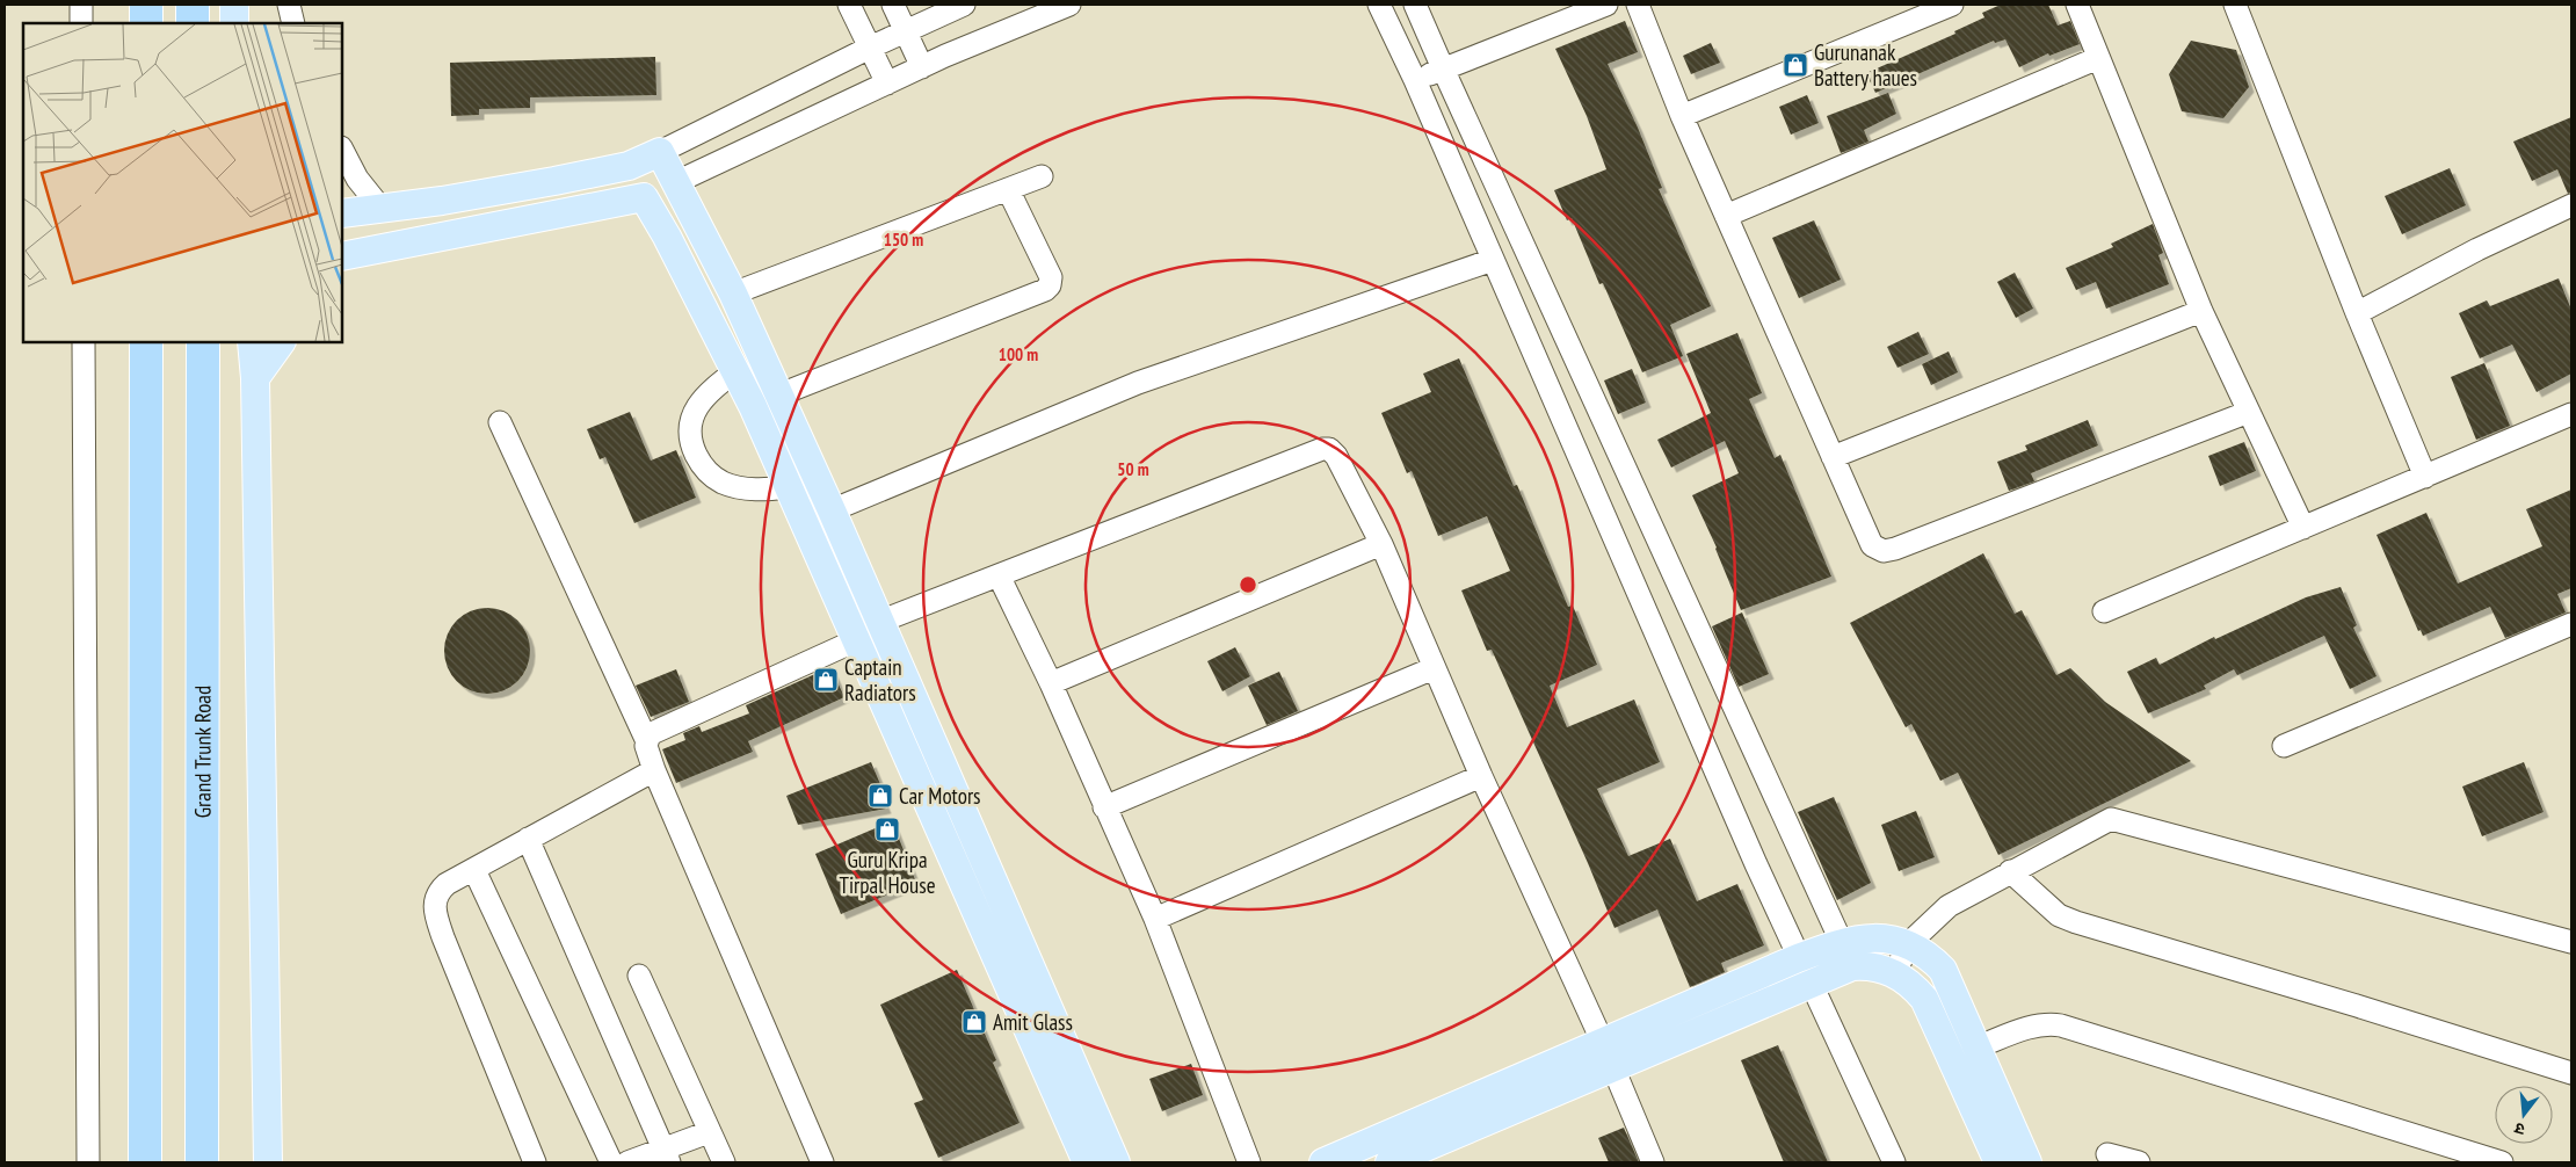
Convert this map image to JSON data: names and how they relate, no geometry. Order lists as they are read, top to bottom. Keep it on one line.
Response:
{"streets":{"highway":["Grand Trunk Road"]},"places":{"shop":["Gurunanak Battery haues","Captain Radiators","Car Motors","Guru Kripa Tirpal House","Amit Glass"]},"north":"bottom","rings":["150 m","100 m","50 m"]}
